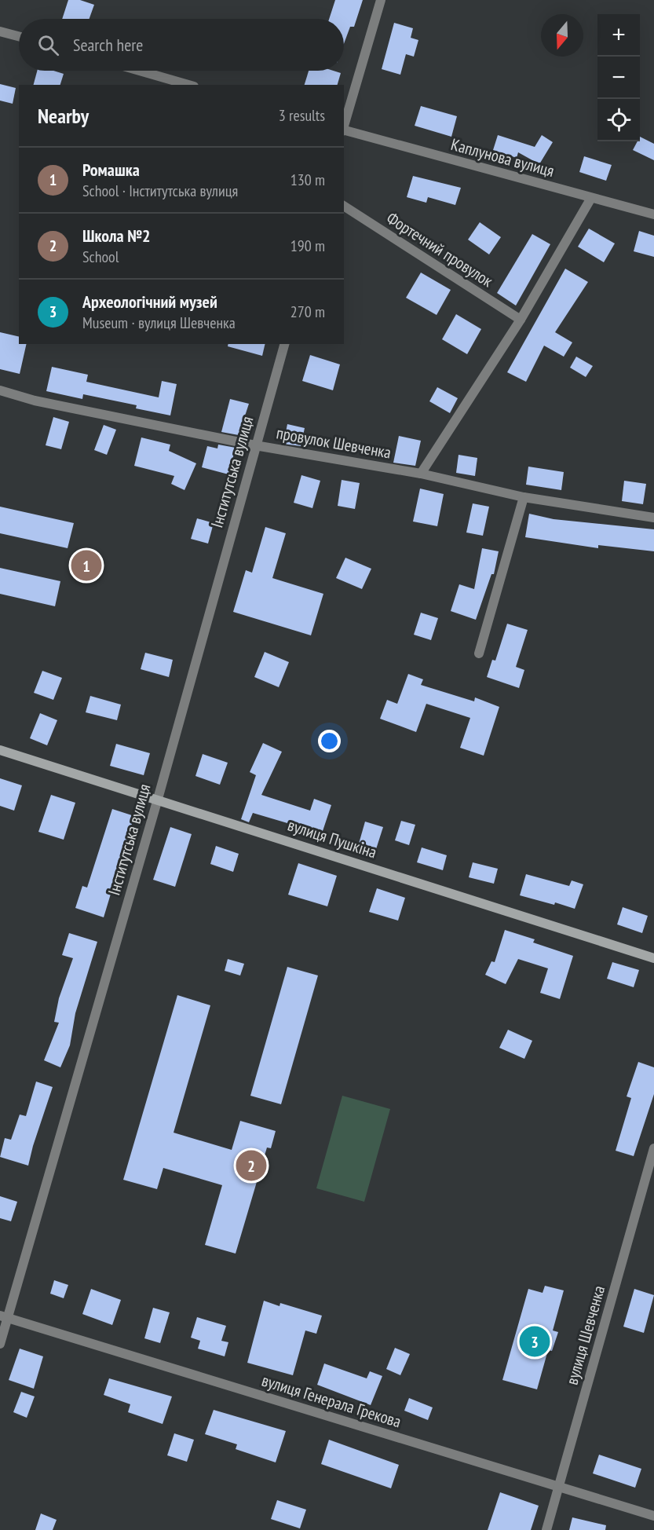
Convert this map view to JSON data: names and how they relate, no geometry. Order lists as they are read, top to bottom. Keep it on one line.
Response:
{"streets":{"street":["Каплунова вулиця","Фортечний провулок","провулок Шевченка","Інститутська вулиця","вулиця Пушкіна","вулиця Шевченка","вулиця Генерала Грекова"]},"crossings":[["провулок Шевченка","Інститутська вулиця"],["Інститутська вулиця","вулиця Пушкіна"],["Інститутська вулиця","вулиця Генерала Грекова"],["вулиця Шевченка","вулиця Генерала Грекова"]],"north":"bottom","page":{"map_buttons":["+","−"],"search":"Search here","heading":["Nearby","3 results"],"list":[{"mark":"1","name":"Ромашка","note":"School · Інститутська вулиця","value":"130 m"},{"mark":"2","name":"Школа №2","note":"School","value":"190 m"},{"mark":"3","name":"Археологічний музей","note":"Museum · вулиця Шевченка","value":"270 m"}],"pins":["1","2","3"]}}
